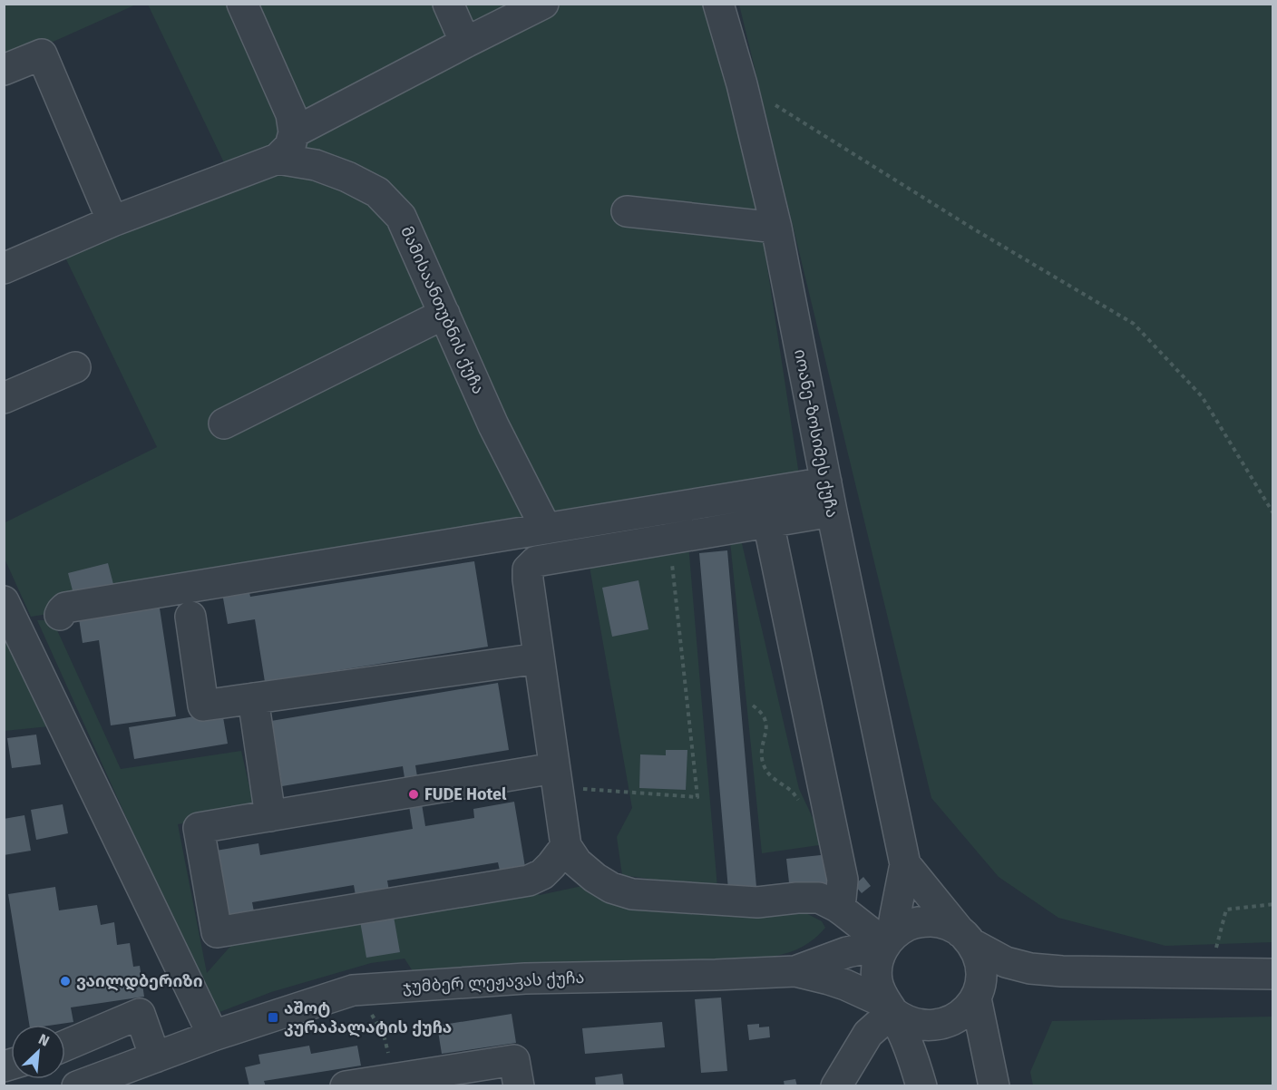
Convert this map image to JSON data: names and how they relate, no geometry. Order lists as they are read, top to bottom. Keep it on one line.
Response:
{"streets":{"street":["მამისაანთუბნის ქუჩა","იოანე-ზოსიმეს ქუჩა","ჯუმბერ ლეჟავას ქუჩა"]},"crossings":[["იოანე-ზოსიმეს ქუჩა","ჯუმბერ ლეჟავას ქუჩა"]],"places":{"other":["FUDE Hotel","ვაილდბერიზი"],"transit":["აშოტ კურაპალატის ქუჩა"]},"north":"top right"}
